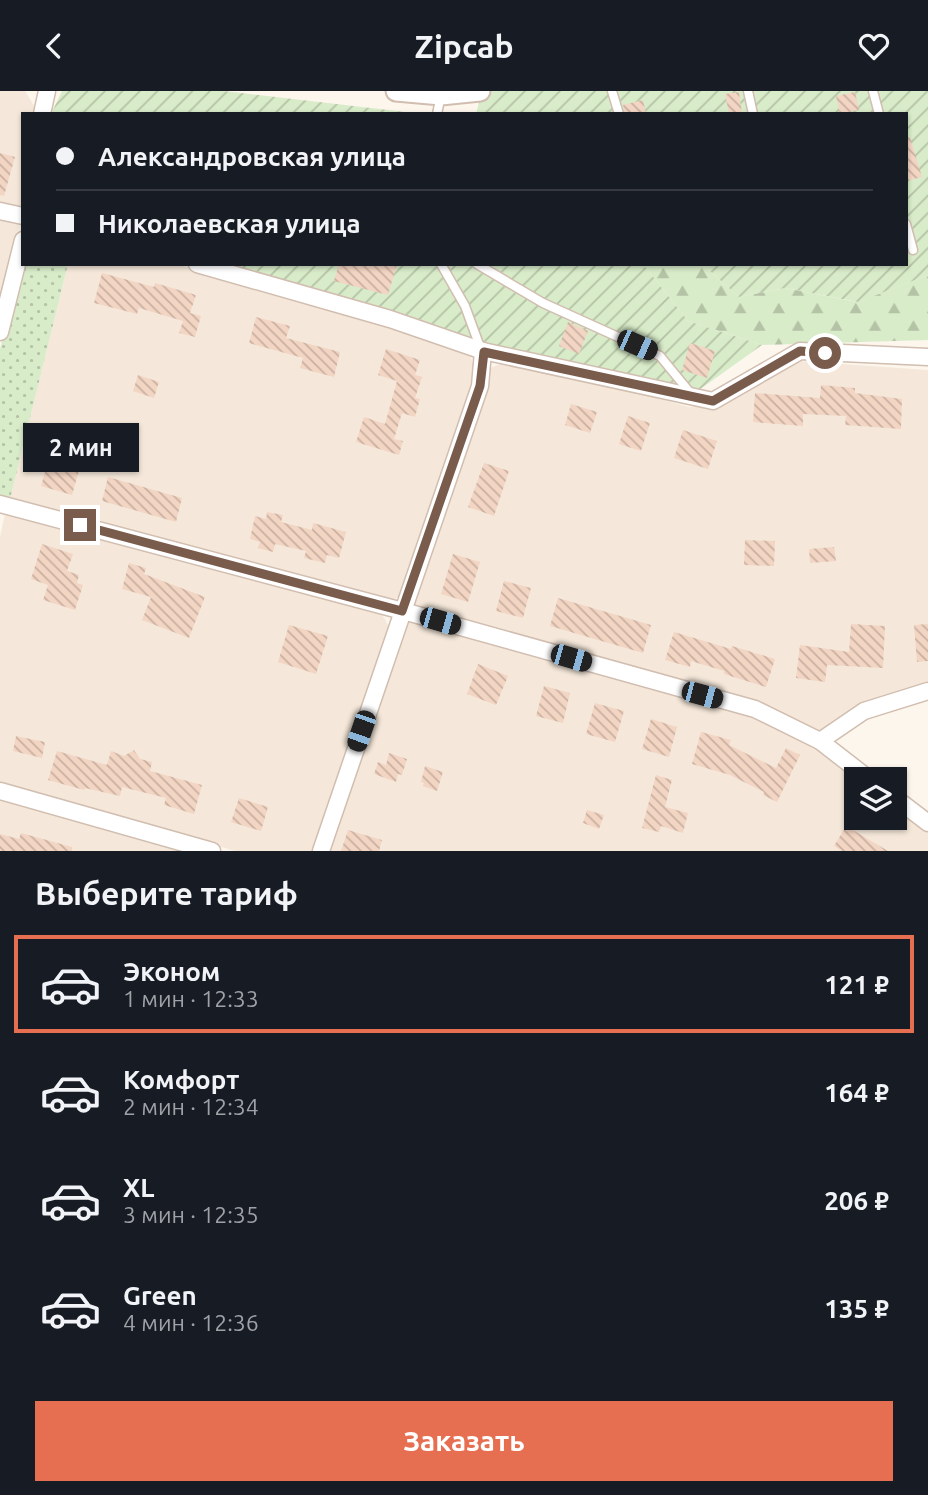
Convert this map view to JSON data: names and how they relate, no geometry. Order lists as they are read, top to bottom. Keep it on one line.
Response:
{"page":{"header":"Zipcab","banner":["Александровская улица","Николаевская улица"],"bubble":"2 мин","heading":"Выберите тариф","list":[{"name":"Эконом","note":"1 мин · 12:33","value":"121 ₽"},{"name":"Комфорт","note":"2 мин · 12:34","value":"164 ₽"},{"name":"XL","note":"3 мин · 12:35","value":"206 ₽"},{"name":"Green","note":"4 мин · 12:36","value":"135 ₽"}],"buttons":"Заказать"}}
